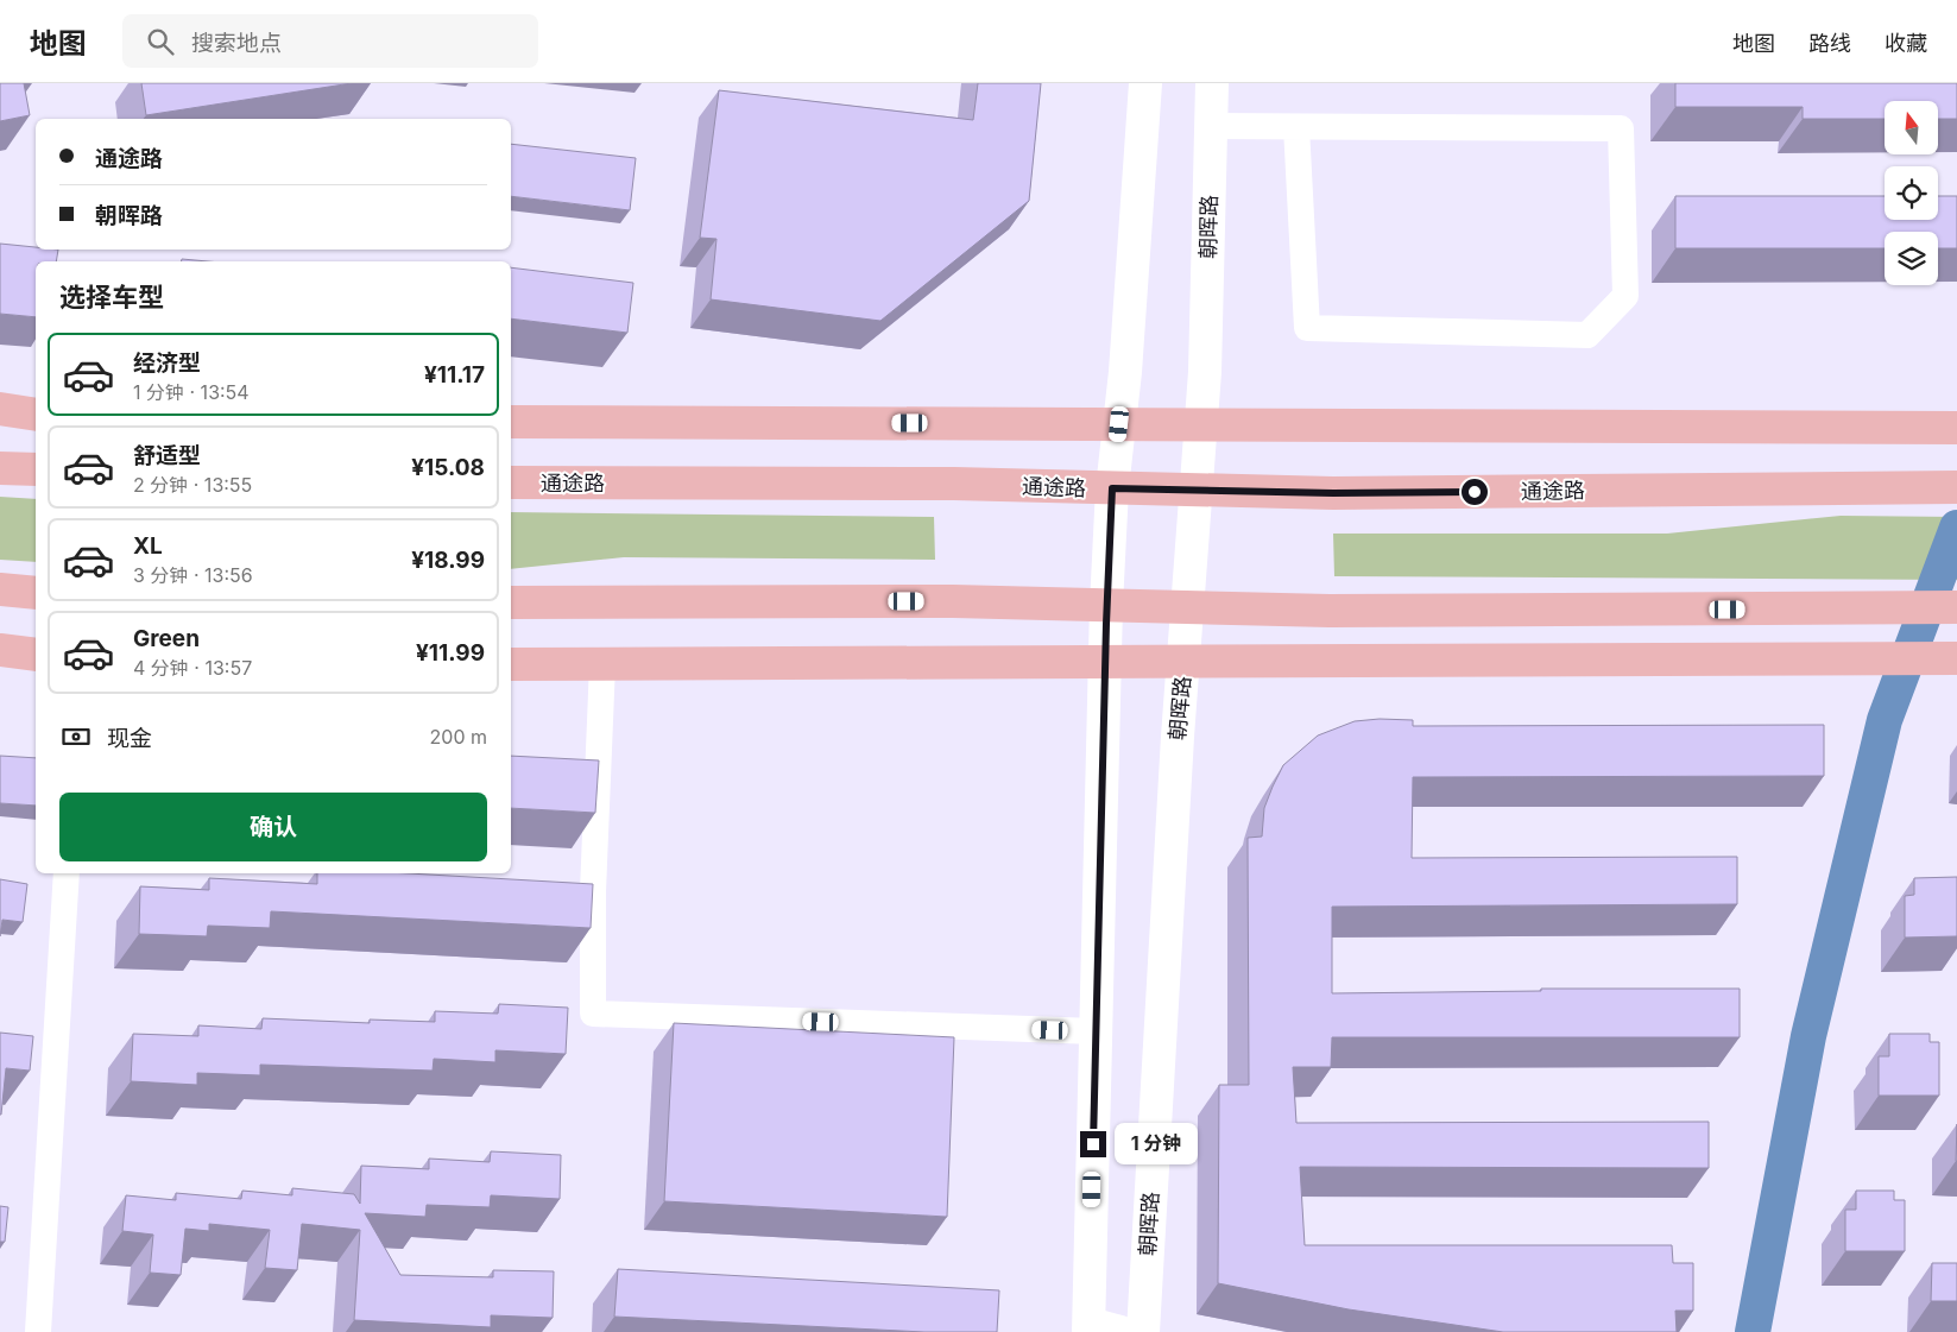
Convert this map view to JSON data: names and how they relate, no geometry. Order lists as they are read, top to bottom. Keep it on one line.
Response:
{"streets":{"main road":["朝晖路","通途路"]},"crossings":[["朝晖路","通途路"]],"north":"top","page":{"header":"地图","search":"搜索地点","nav":["地图","路线","收藏"],"banner":["通途路","朝晖路"],"heading":"选择车型","list":[{"name":"经济型","note":"1 分钟 · 13:54","value":"¥11.17"},{"name":"舒适型","note":"2 分钟 · 13:55","value":"¥15.08"},{"name":"XL","note":"3 分钟 · 13:56","value":"¥18.99"},{"name":"Green","note":"4 分钟 · 13:57","value":"¥11.99"}],"pay":["现金","200 m"],"buttons":"确认","bubble":"1 分钟"}}
